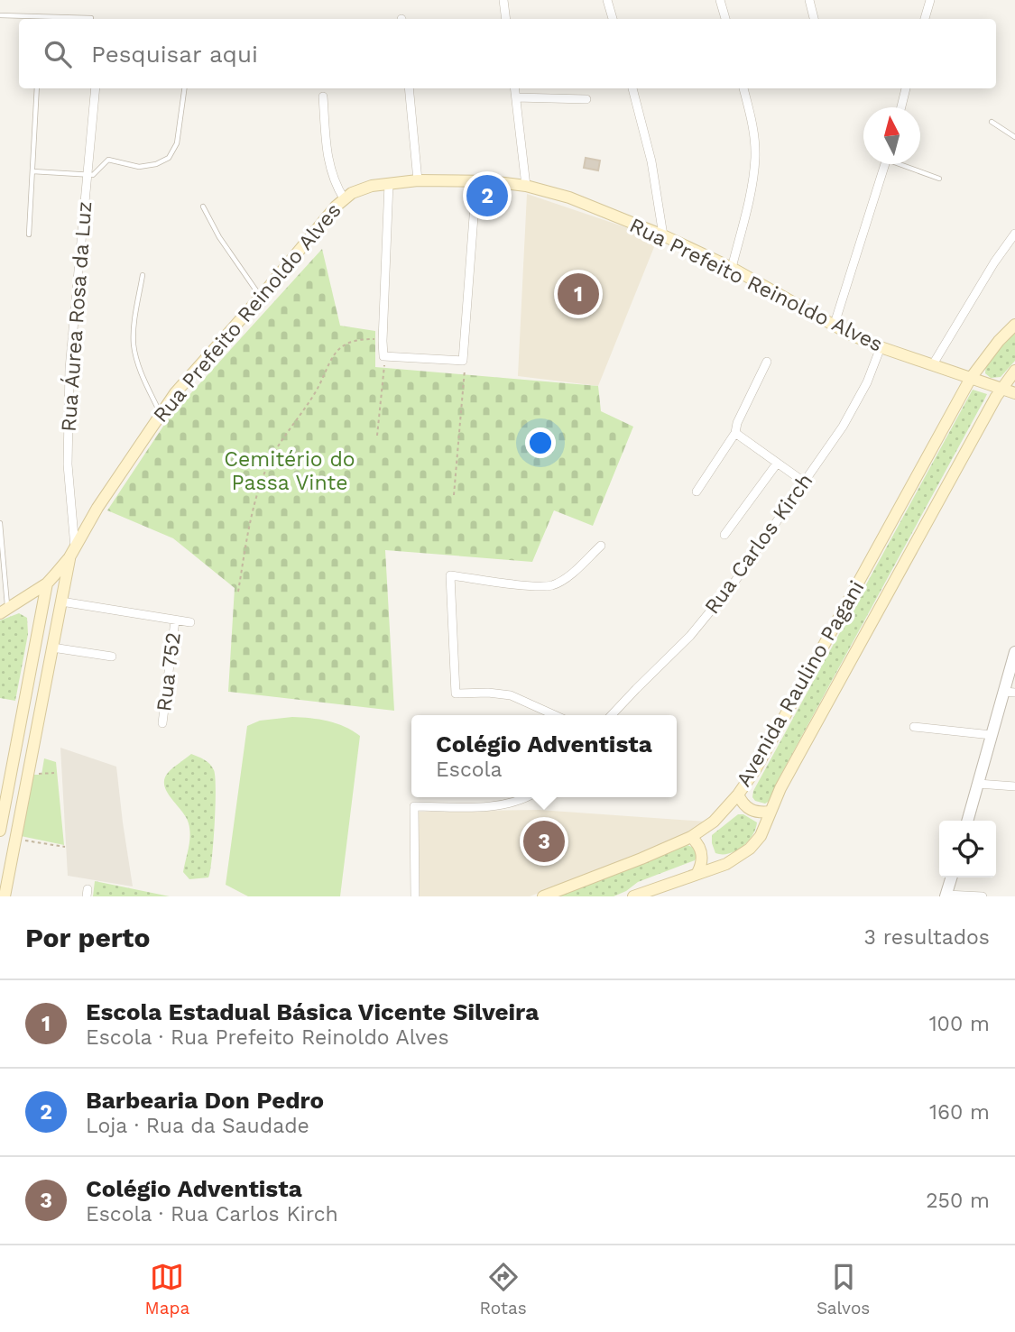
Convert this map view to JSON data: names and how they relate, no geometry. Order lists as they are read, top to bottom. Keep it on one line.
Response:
{"streets":{"main road":["Rua Prefeito Reinoldo Alves","Avenida Raulino Pagani"],"street":["Rua Áurea Rosa da Luz","Rua Carlos Kirch","Rua 752"]},"crossings":[["Rua Prefeito Reinoldo Alves","Rua Áurea Rosa da Luz"],["Rua Prefeito Reinoldo Alves","Rua Carlos Kirch"],["Rua Prefeito Reinoldo Alves","Avenida Raulino Pagani"]],"parks":["Cemitério do Passa Vinte"],"north":"top","page":{"search":"Pesquisar aqui","pins":["2","1","3"],"popup":["Colégio Adventista","Escola"],"heading":["Por perto","3 resultados"],"list":[{"mark":"1","name":"Escola Estadual Básica Vicente Silveira","note":"Escola · Rua Prefeito Reinoldo Alves","value":"100 m"},{"mark":"2","name":"Barbearia Don Pedro","note":"Loja · Rua da Saudade","value":"160 m"},{"mark":"3","name":"Colégio Adventista","note":"Escola · Rua Carlos Kirch","value":"250 m"}],"nav":["Mapa","Rotas","Salvos"]}}
